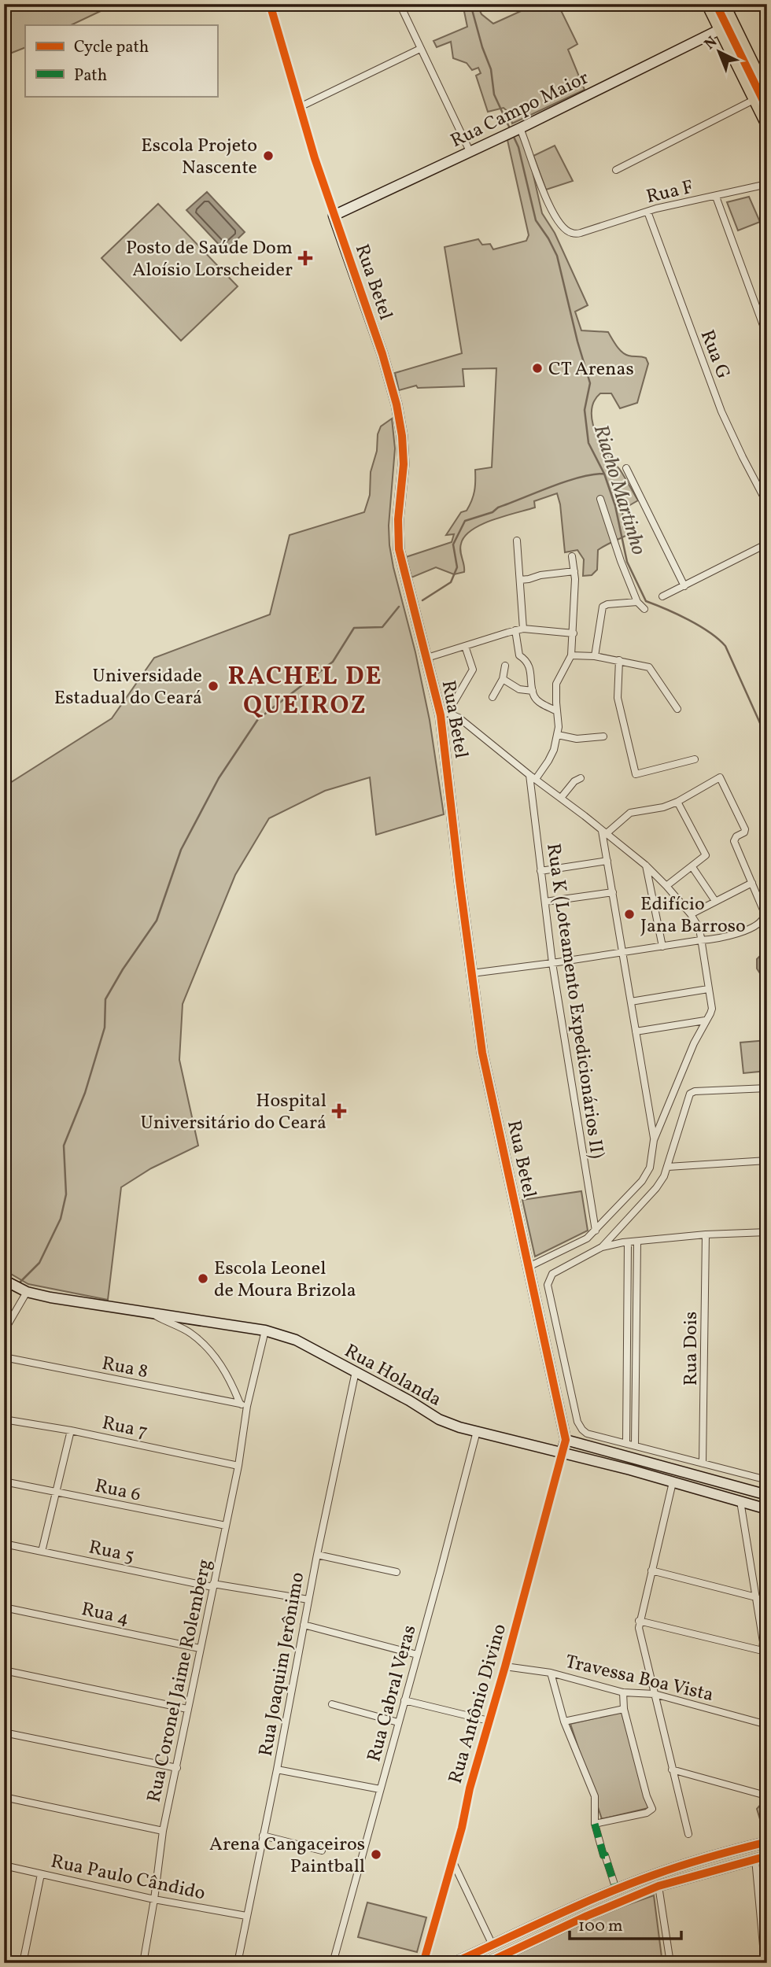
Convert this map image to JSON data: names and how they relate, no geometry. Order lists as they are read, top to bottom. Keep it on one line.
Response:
{"streets":{"street":["Rua Campo Maior","Rua F","Rua Betel","Rua G","Rua K (Loteamento Expedicionários II)","Rua Dois","Rua 8","Rua Holanda","Rua 7","Rua 6","Rua 5","Rua 4","Rua Joaquim Jerônimo","Travessa Boa Vista","Rua Coronel Jaime Rolemberg","Rua Cabral Veras","Rua Antônio Divino","Rua Paulo Cândido"]},"crossings":[["Rua Campo Maior","Rua F"],["Rua Campo Maior","Rua Betel"],["Rua F","Rua G"],["Rua Betel","Rua Holanda"],["Rua Betel","Rua Antônio Divino"],["Rua 8","Rua Coronel Jaime Rolemberg"],["Rua Holanda","Rua Joaquim Jerônimo"],["Rua Holanda","Rua Coronel Jaime Rolemberg"],["Rua Holanda","Rua Cabral Veras"],["Rua Holanda","Rua Antônio Divino"],["Rua 7","Rua Coronel Jaime Rolemberg"],["Rua 6","Rua Coronel Jaime Rolemberg"],["Rua 5","Rua Joaquim Jerônimo"],["Rua 5","Rua Coronel Jaime Rolemberg"],["Rua 4","Rua Coronel Jaime Rolemberg"],["Rua Joaquim Jerônimo","Rua Paulo Cândido"],["Travessa Boa Vista","Rua Antônio Divino"],["Rua Coronel Jaime Rolemberg","Rua Paulo Cândido"]],"districts":["RACHEL DE QUEIROZ"],"water":["Riacho Martinho"],"places":{"other":["Escola Projeto Nascente","CT Arenas","Universidade Estadual do Ceará","Edifício Jana Barroso","Escola Leonel de Moura Brizola","Arena Cangaceiros Paintball"],"health":["Posto de Saúde Dom Aloísio Lorscheider","Hospital Universitário do Ceará"]},"legend":["Cycle path","Path"],"scale_bar":"100 m","north":"top left"}
